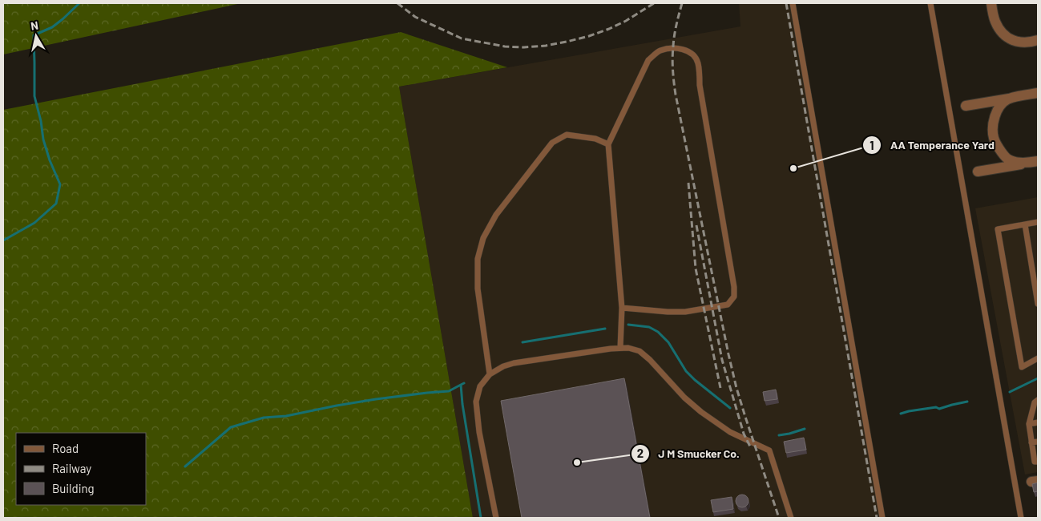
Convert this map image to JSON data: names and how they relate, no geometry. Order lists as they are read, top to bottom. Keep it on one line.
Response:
{"places":["AA Temperance Yard","J M Smucker Co."],"legend":["Road","Railway","Building"],"north":"top"}
